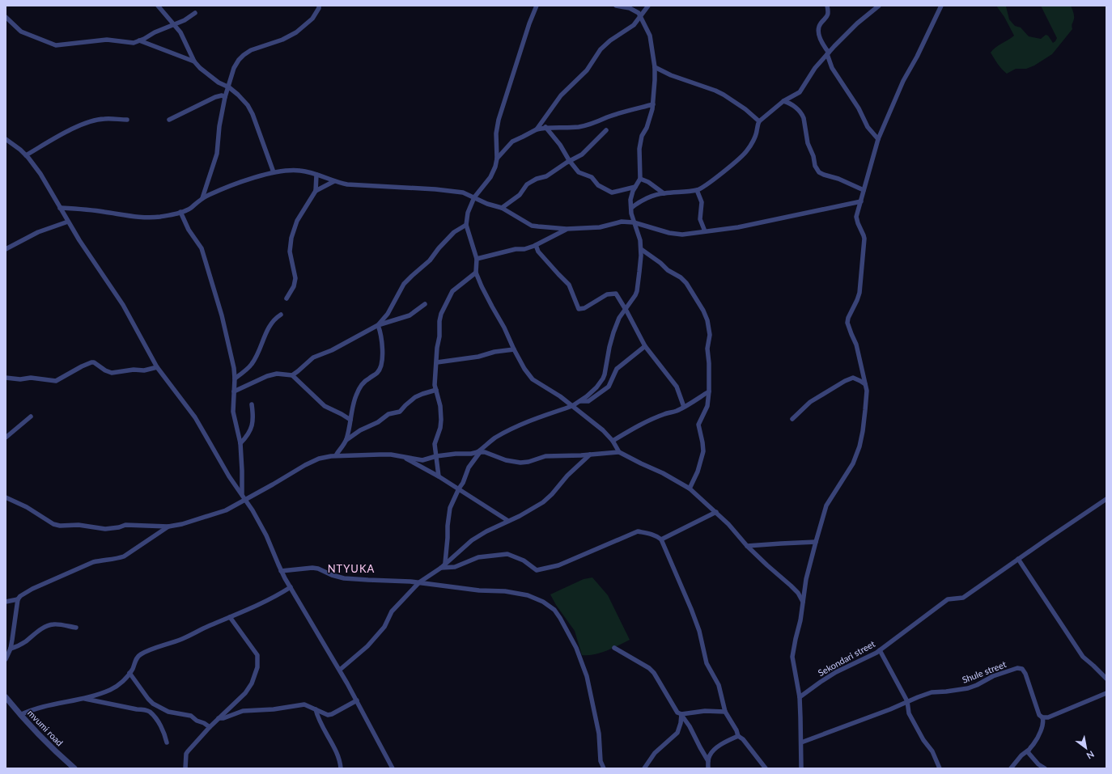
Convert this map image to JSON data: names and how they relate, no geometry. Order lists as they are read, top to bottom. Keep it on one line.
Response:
{"streets":{"street":["Sekondari street","Shule street","mvumi road"]},"districts":["NTYUKA"],"north":"bottom right"}
